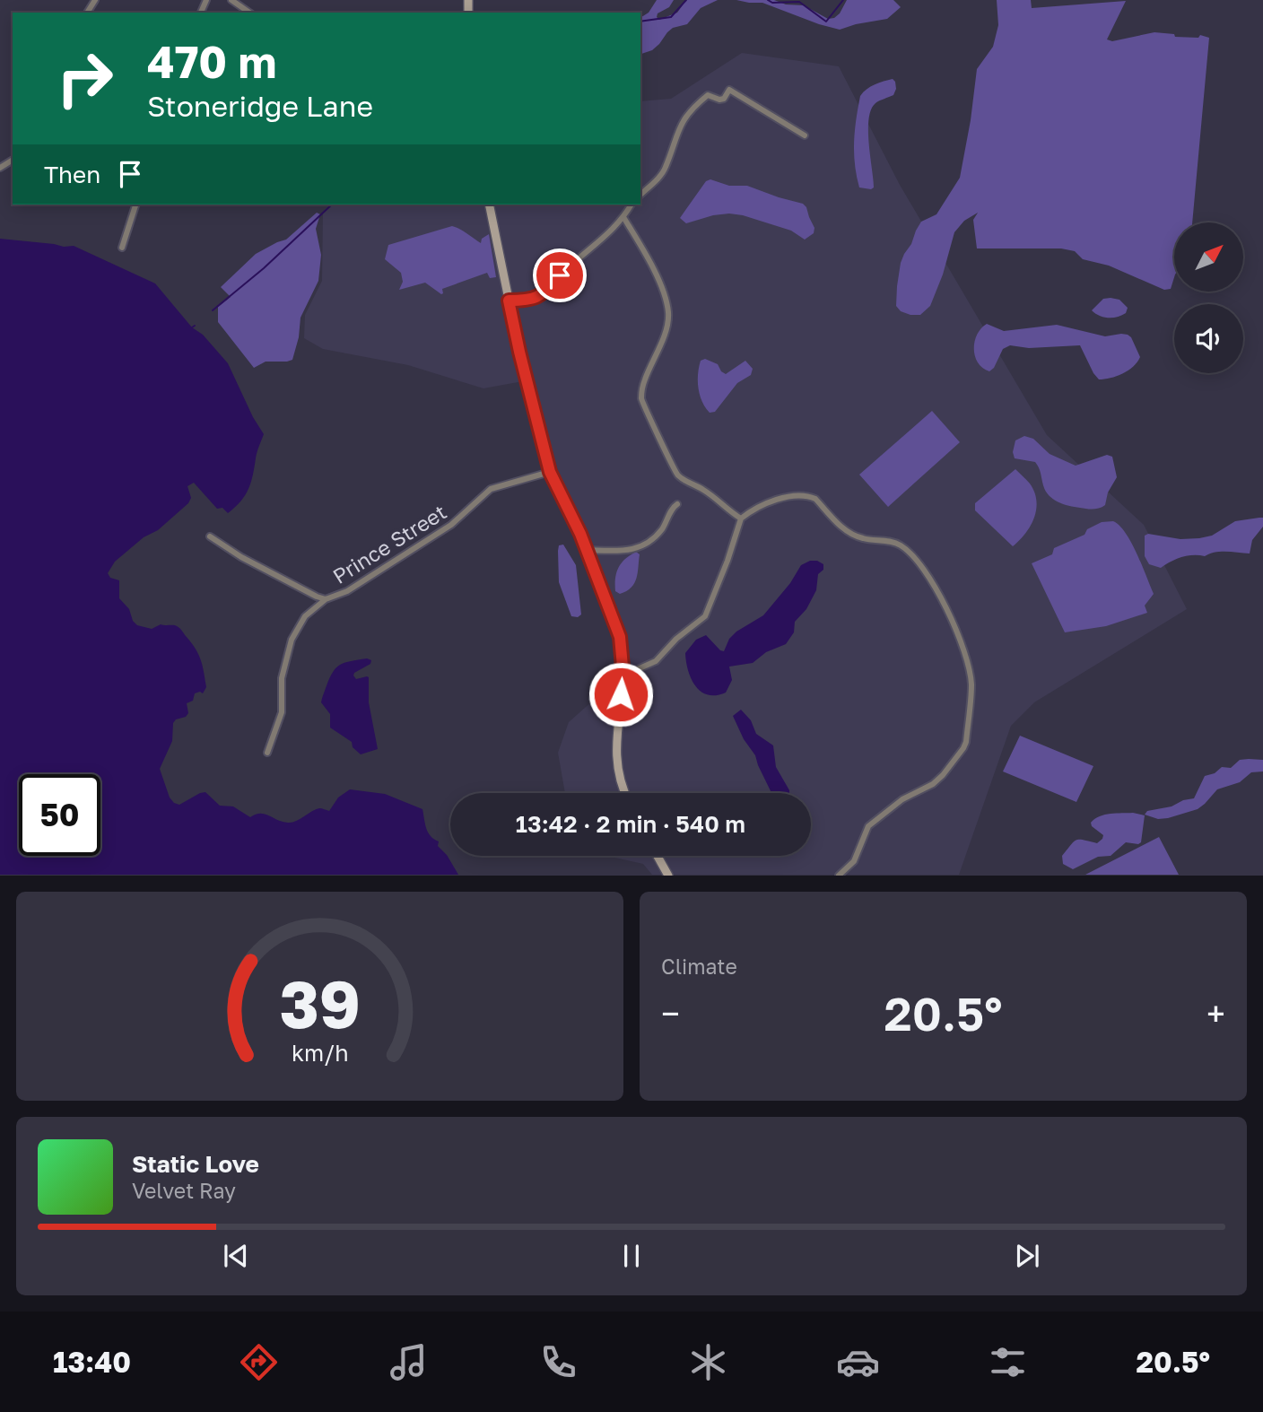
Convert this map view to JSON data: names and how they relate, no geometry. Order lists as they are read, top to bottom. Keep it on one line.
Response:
{"streets":{"street":["Prince Street"]},"north":"top right","page":{"turn":["470 m","Stoneridge Lane"],"then":"Then","limit":"50","trip":"13:42 · 2 min · 540 m","tile":"Climate","heat":["−","20.5°","+"],"song":["Static Love","Velvet Ray"],"tabs":["13:40","20.5°"],"gauge":["39","km/h"]}}
